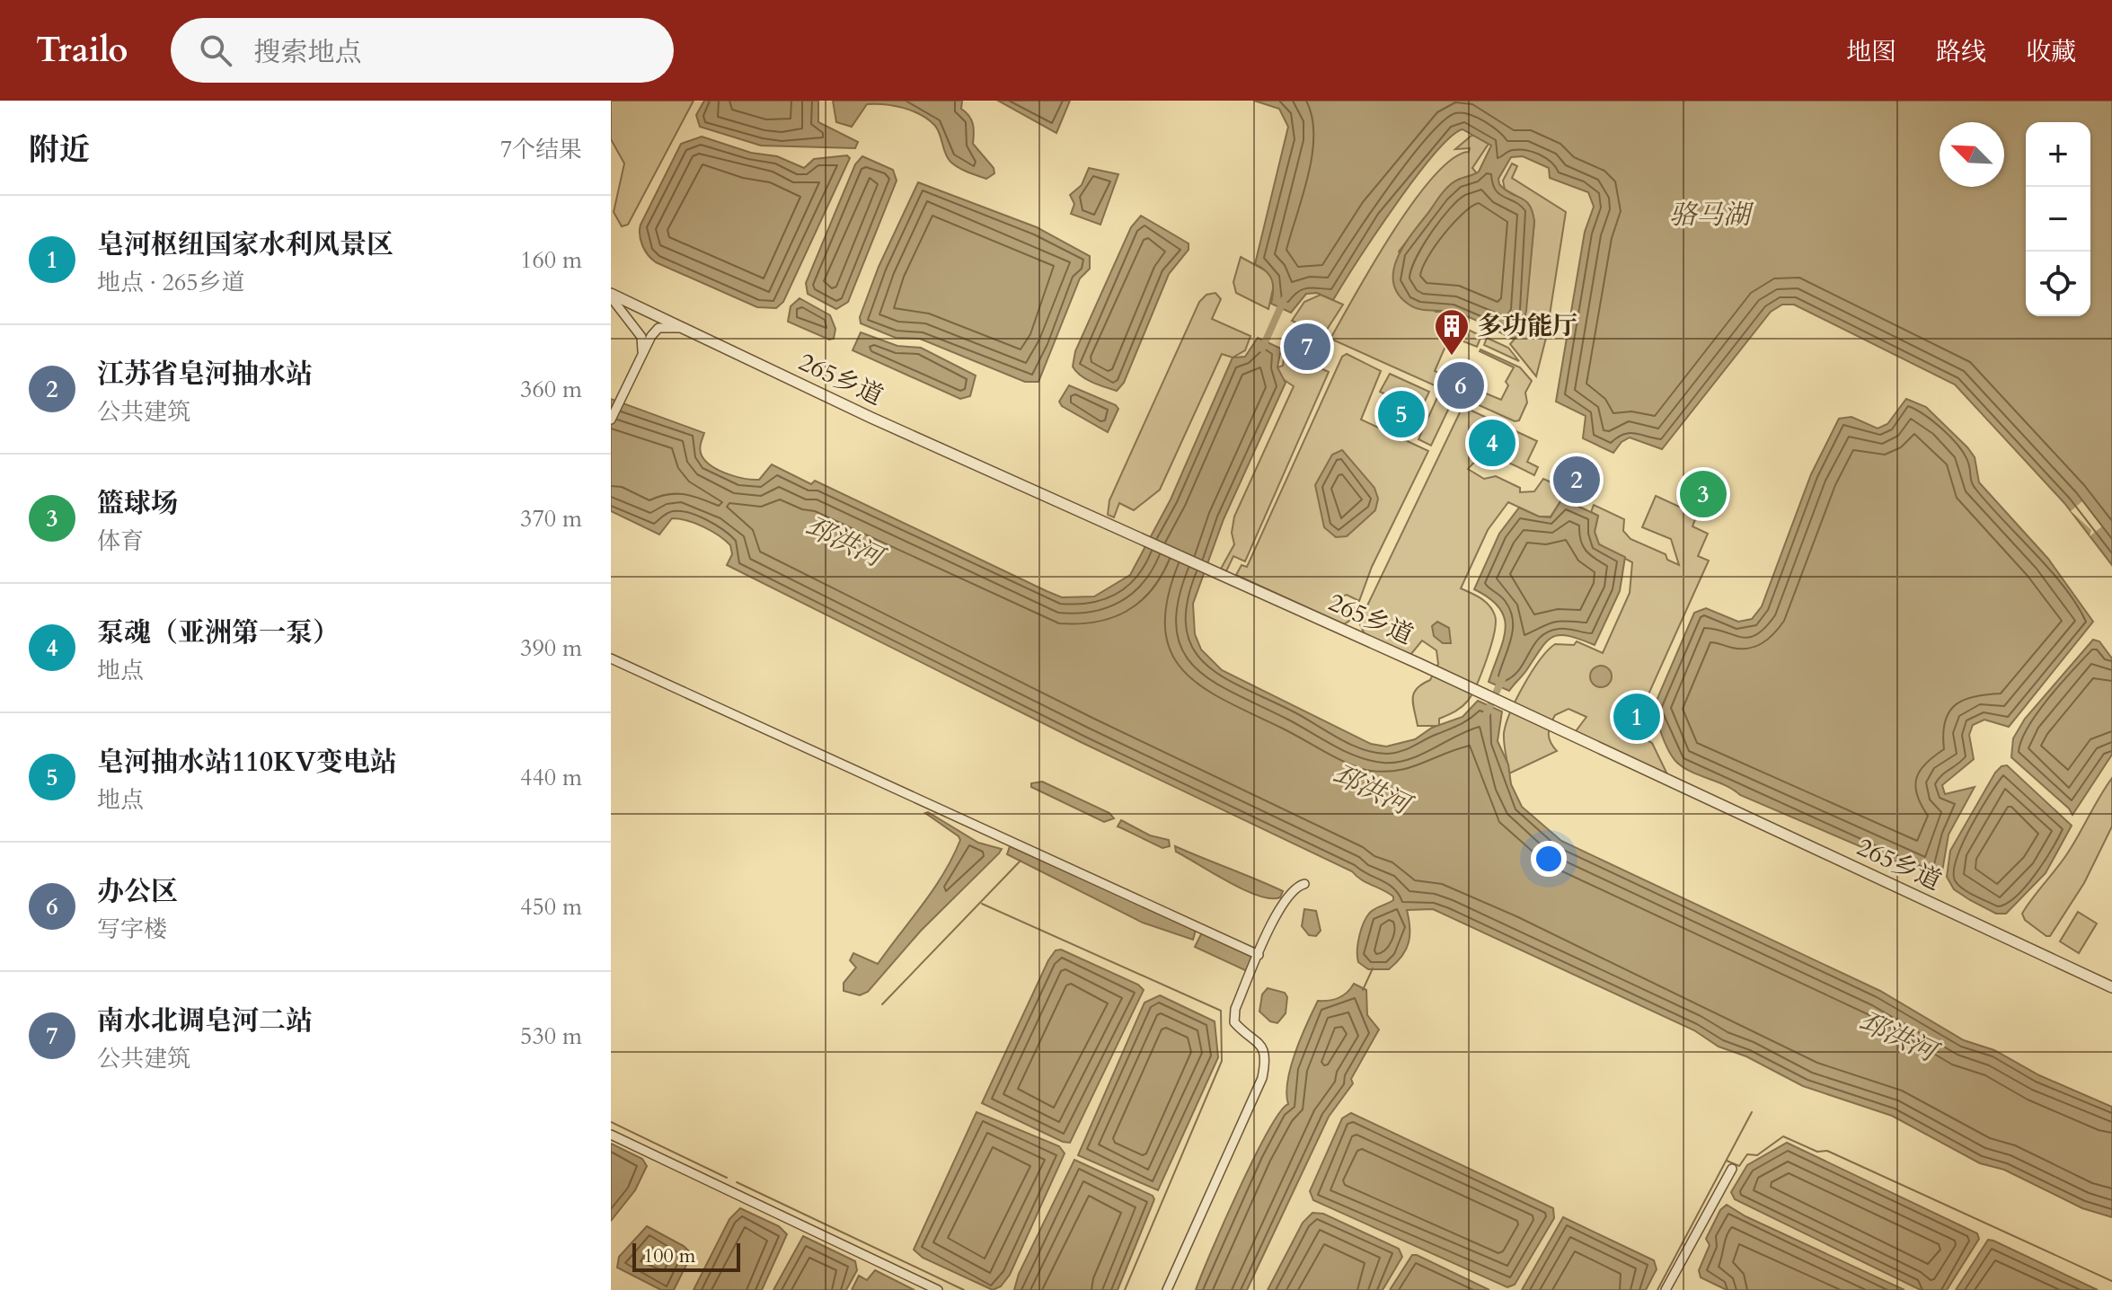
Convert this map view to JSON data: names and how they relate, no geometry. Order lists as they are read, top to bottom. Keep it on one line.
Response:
{"streets":{"street":["265乡道"]},"water":["骆马湖","邳洪河"],"places":{"building":["多功能厅"]},"scale_bar":"100 m","north":"top left","page":{"header":"Trailo","search":"搜索地点","nav":["地图","路线","收藏"],"heading":["附近","7个结果"],"map_buttons":["+","−"],"list":[{"mark":"1","name":"皂河枢纽国家水利风景区","note":"地点 · 265乡道","value":"160 m"},{"mark":"2","name":"江苏省皂河抽水站","note":"公共建筑","value":"360 m"},{"mark":"3","name":"篮球场","note":"体育","value":"370 m"},{"mark":"4","name":"泵魂（亚洲第一泵）","note":"地点","value":"390 m"},{"mark":"5","name":"皂河抽水站110KV变电站","note":"地点","value":"440 m"},{"mark":"6","name":"办公区","note":"写字楼","value":"450 m"},{"mark":"7","name":"南水北调皂河二站","note":"公共建筑","value":"530 m"}],"pins":["7","6","5","4","2","3","1"],"scale":"100 m"}}
